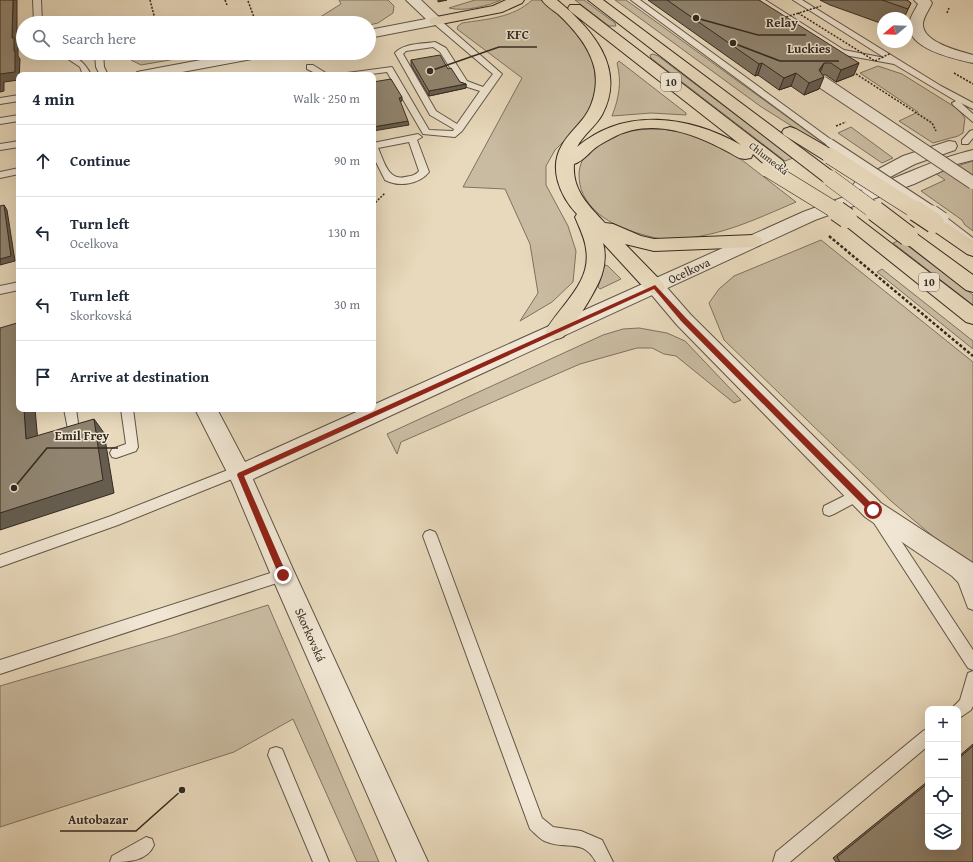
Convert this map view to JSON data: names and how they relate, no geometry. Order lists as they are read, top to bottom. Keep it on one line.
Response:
{"streets":{"main road":["10","Chlumecká"],"street":["Ocelkova","Skorkovská"]},"crossings":[["10","Chlumecká"],["Ocelkova","Skorkovská"]],"places":["Relay","Luckies","KFC","Emil Frey","Autobazar"],"north":"left","page":{"search":"Search here","heading":["4 min","Walk · 250 m"],"list":[["Continue","90 m"],["Turn left","Ocelkova","130 m"],["Turn left","Skorkovská","30 m"],"Arrive at destination"],"map_buttons":["+","−"]}}
